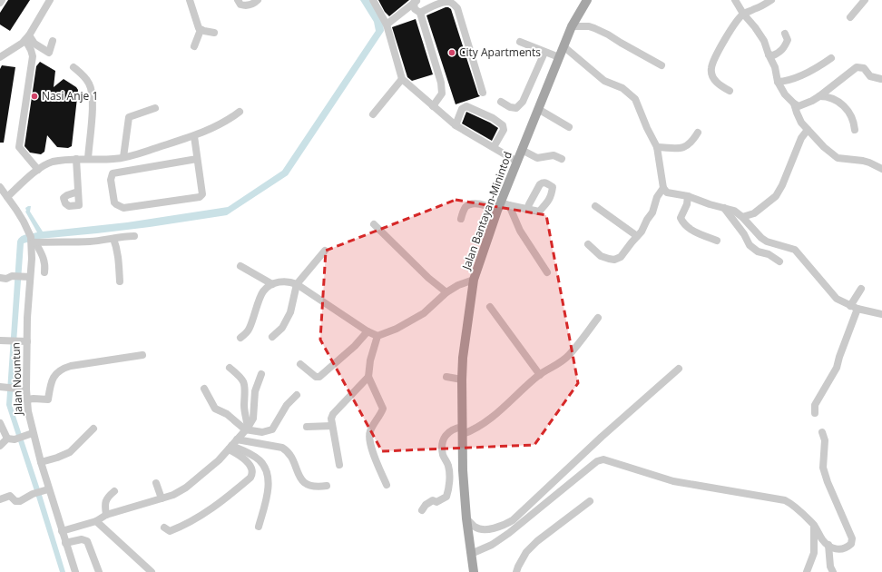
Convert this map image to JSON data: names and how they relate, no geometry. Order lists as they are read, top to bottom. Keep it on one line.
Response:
{"streets":{"main road":["Jalan Bantayan-Minintod"],"street":["Jalan Nountun"]},"places":["City Apartments","Nasi Anje 1"]}
